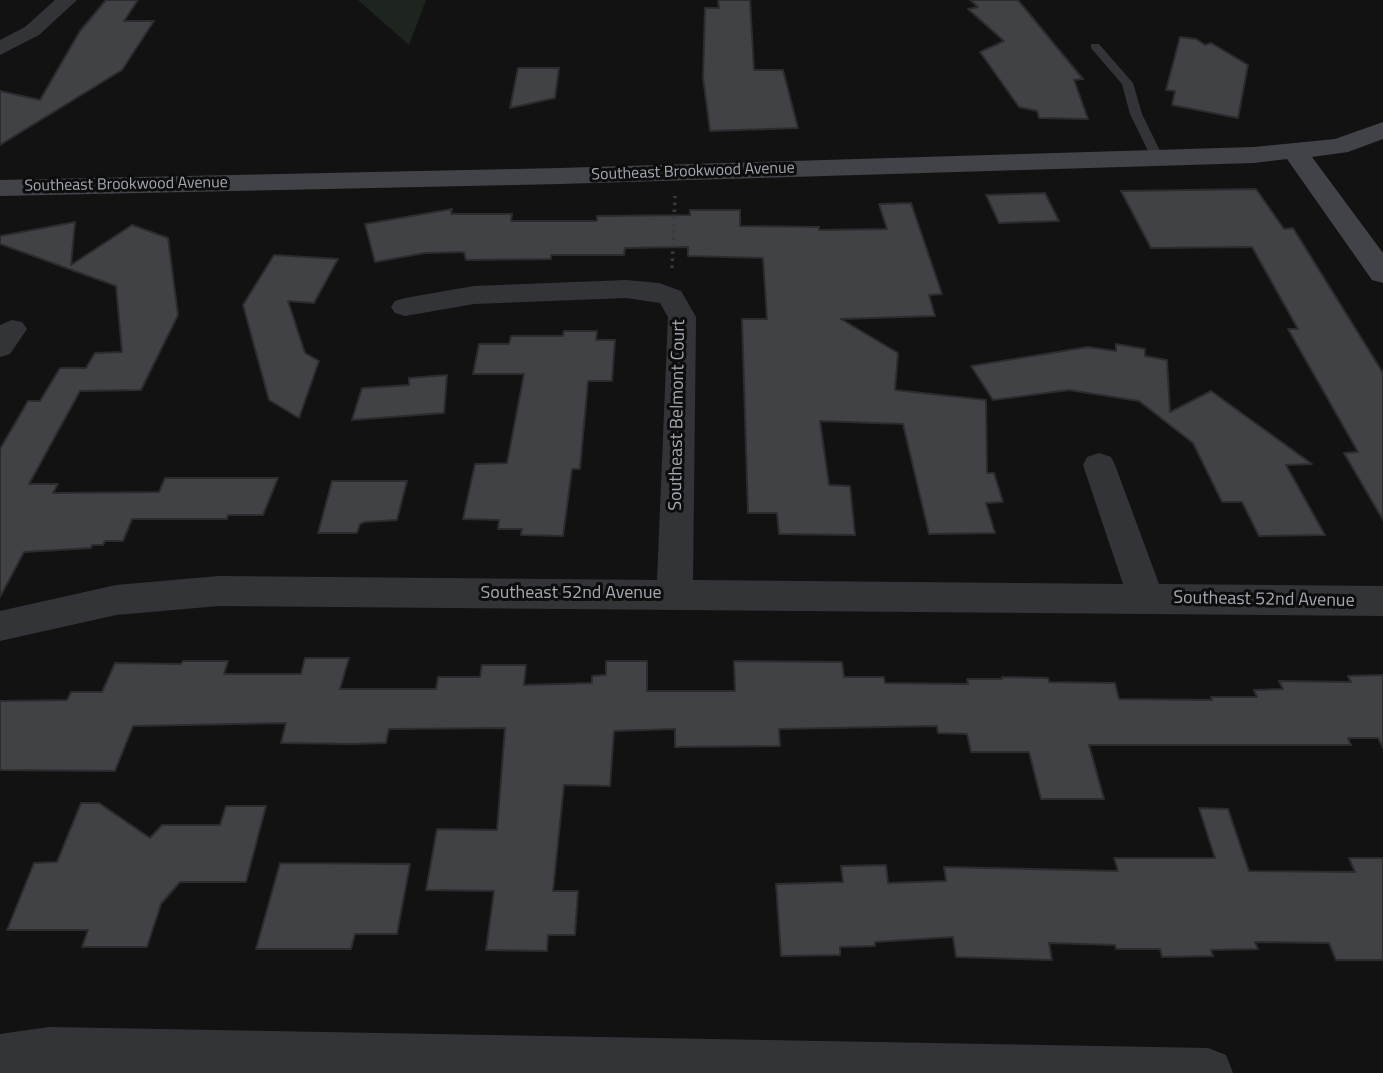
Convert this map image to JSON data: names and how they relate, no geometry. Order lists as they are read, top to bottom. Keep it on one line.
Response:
{"streets":{"main road":["Southeast Brookwood Avenue"],"street":["Southeast Belmont Court","Southeast 52nd Avenue"]},"crossings":[["Southeast Belmont Court","Southeast 52nd Avenue"]]}
